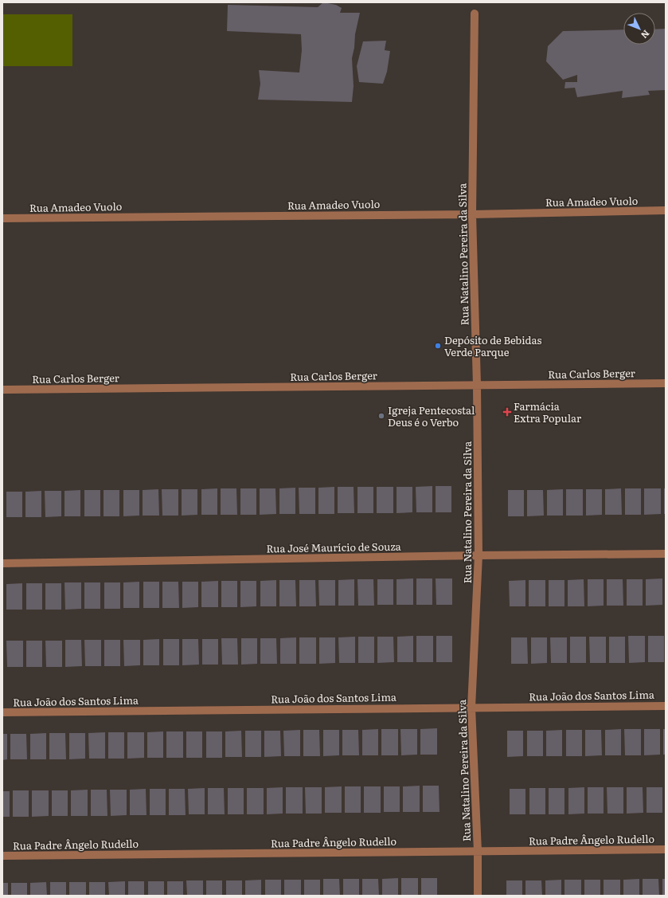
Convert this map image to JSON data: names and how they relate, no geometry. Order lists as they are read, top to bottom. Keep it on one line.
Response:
{"streets":{"street":["Rua Amadeo Vuolo","Rua Natalino Pereira da Silva","Rua Carlos Berger","Rua José Maurício de Souza","Rua João dos Santos Lima","Rua Padre Ângelo Rudello"]},"crossings":[["Rua Amadeo Vuolo","Rua Natalino Pereira da Silva"],["Rua Natalino Pereira da Silva","Rua Carlos Berger"],["Rua Natalino Pereira da Silva","Rua José Maurício de Souza"],["Rua Natalino Pereira da Silva","Rua João dos Santos Lima"],["Rua Natalino Pereira da Silva","Rua Padre Ângelo Rudello"]],"places":{"other":["Depósito de Bebidas Verde Parque","Igreja Pentecostal Deus é o Verbo"],"health":["Farmácia Extra Popular"]},"north":"bottom right"}
